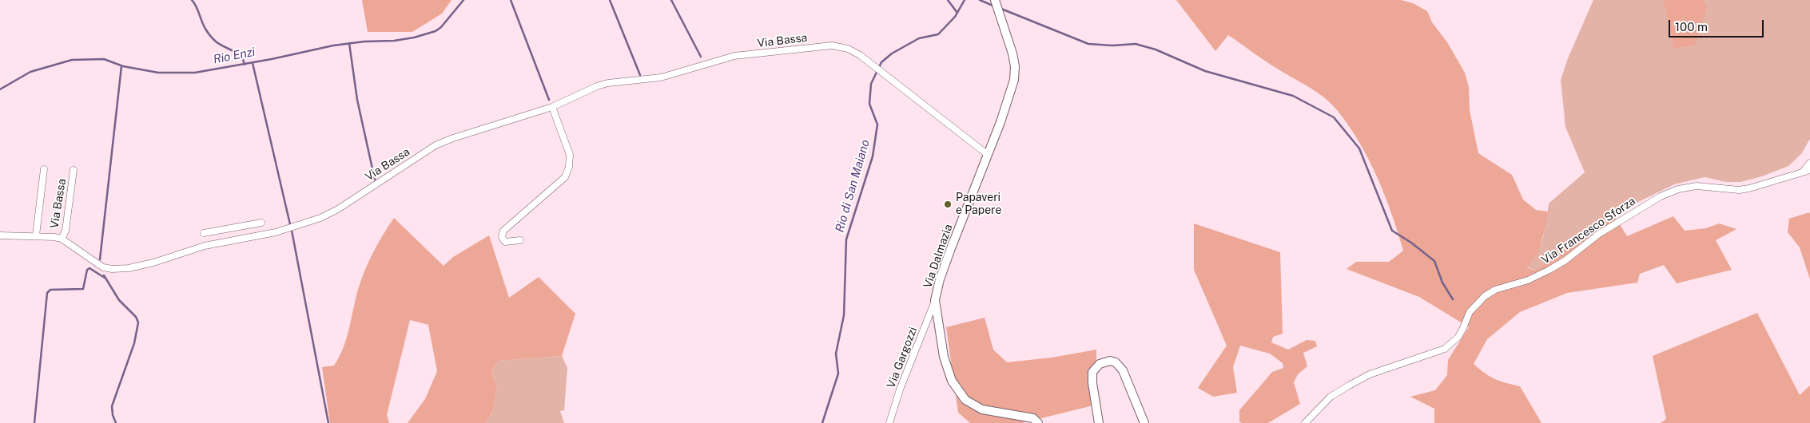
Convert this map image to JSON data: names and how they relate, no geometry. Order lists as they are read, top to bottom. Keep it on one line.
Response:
{"streets":{"main road":["Via Dalmazia"],"street":["Via Bassa","Via Francesco Sforza","Via Gargozzi"]},"crossings":[["Via Bassa","Via Dalmazia"],["Via Dalmazia","Via Gargozzi"]],"water":["Rio Enzi","Rio di San Maiano"],"places":["Papaveri e Papere"],"scale_bar":"100 m"}
